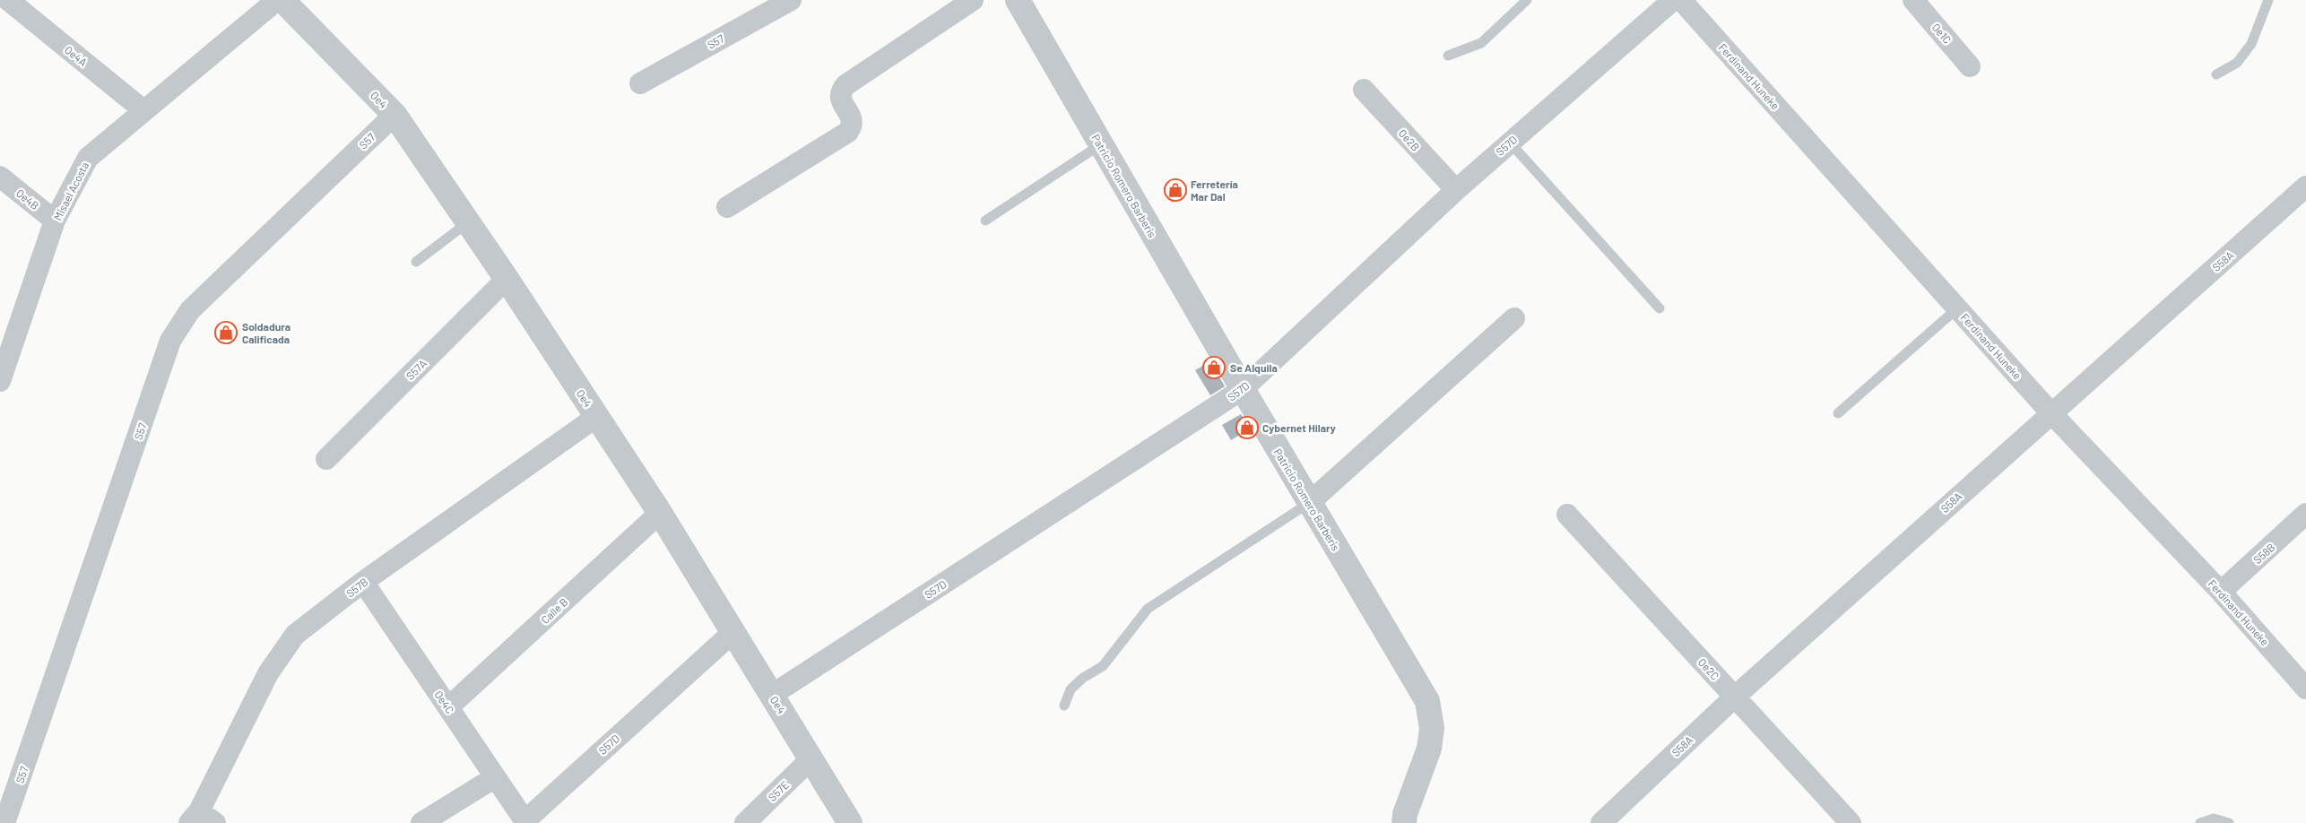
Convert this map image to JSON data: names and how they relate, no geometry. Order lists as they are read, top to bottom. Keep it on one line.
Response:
{"streets":{"street":["Oe1C","S57","Oe4A","Ferdinand Huneke","Oe4","Oe2B","S57D","Patricio Romero Barberis","Misael Acosta","Oe4B","S58A","S57A","S58B","S57B","Calle B","Oe2C","Oe4C","S57E"]},"crossings":[["S57","Oe4"],["Oe4A","Misael Acosta"],["Ferdinand Huneke","S58A"],["Ferdinand Huneke","S58B"],["Oe4","S57D"],["Oe4","S57A"],["Oe4","S57B"],["Oe4","Calle B"],["Oe4","S57E"],["Oe2B","S57D"],["S57D","Patricio Romero Barberis"],["S57D","Oe4C"],["Misael Acosta","Oe4B"],["S58A","Oe2C"],["S57B","Oe4C"],["Calle B","Oe4C"]],"places":{"shop":["Ferretería Mar Dal","Soldadura Calificada","Se Alquila","Cybernet Hilary"]}}
